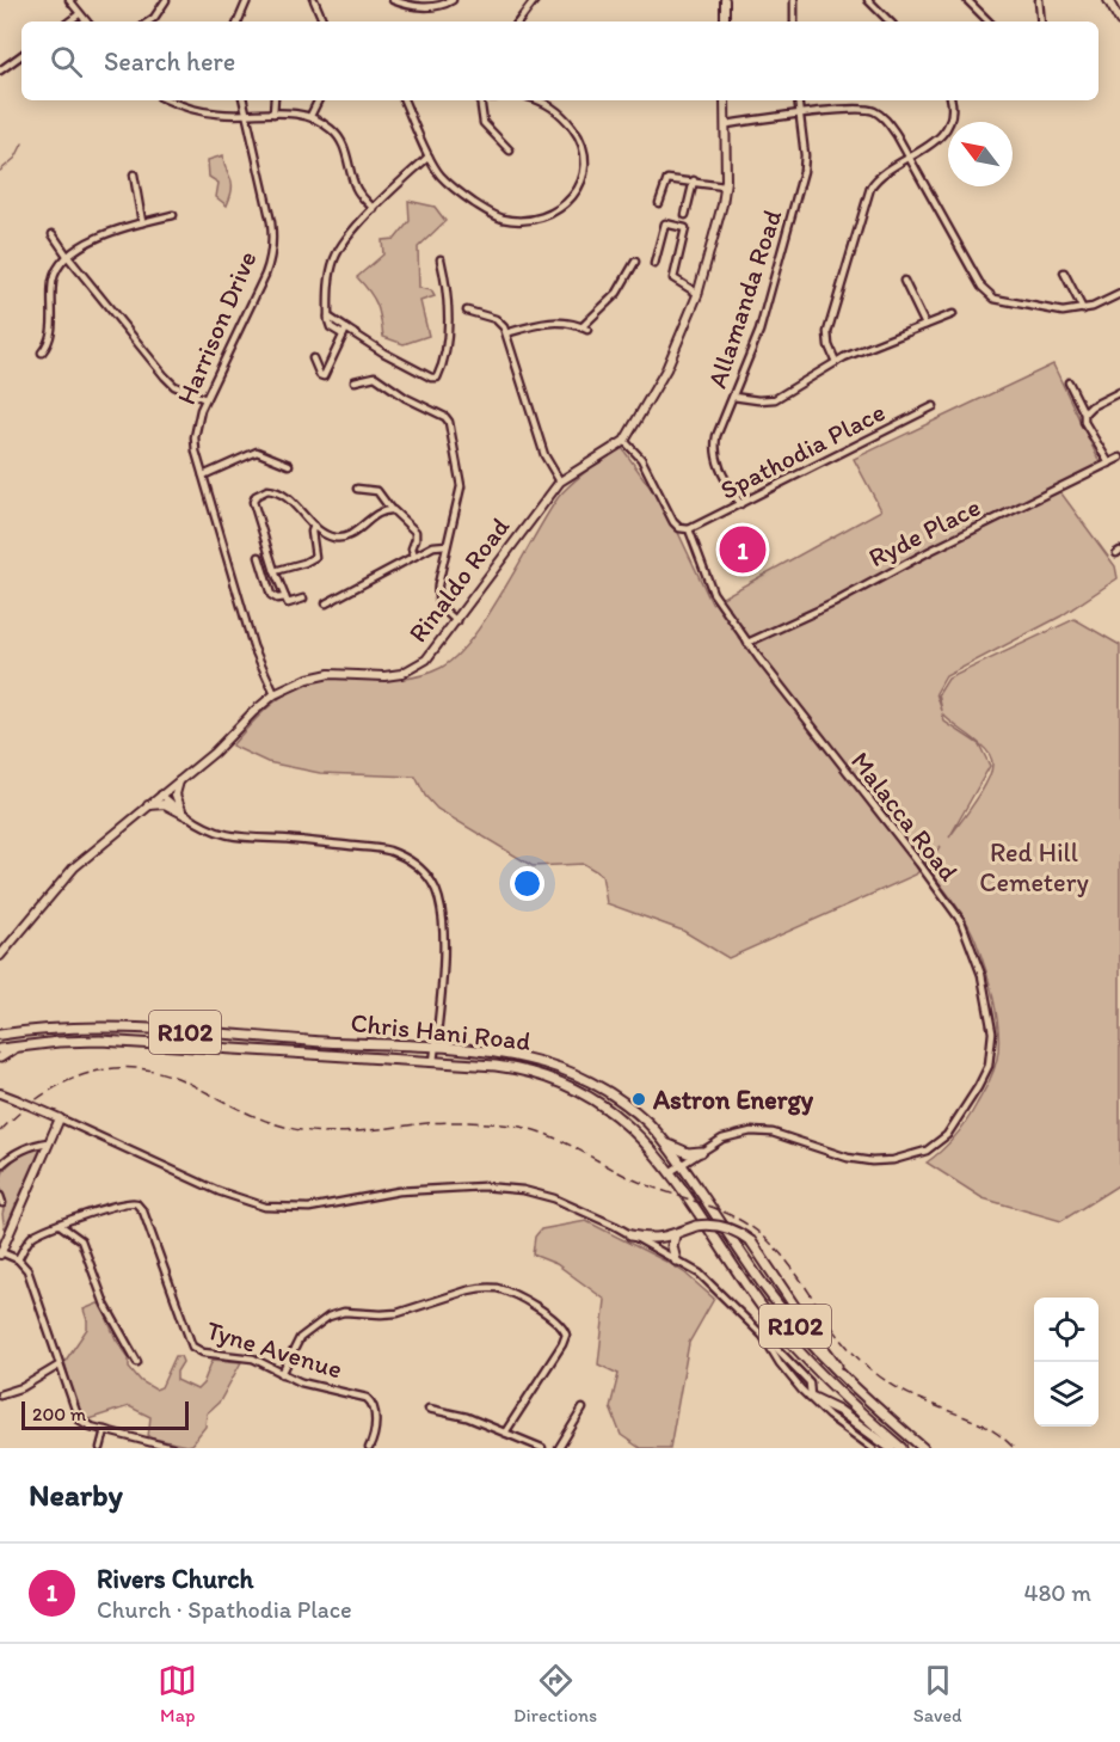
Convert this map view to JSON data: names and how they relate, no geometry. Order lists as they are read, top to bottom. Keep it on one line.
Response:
{"streets":{"main road":["Chris Hani Road","R102"],"street":["Allamanda Road","Harrison Drive","Spathodia Place","Ryde Place","Rinaldo Road","Malacca Road","Tyne Avenue"]},"crossings":[["Allamanda Road","Spathodia Place"],["Harrison Drive","Rinaldo Road"],["Spathodia Place","Malacca Road"],["Ryde Place","Malacca Road"],["Rinaldo Road","Malacca Road"],["Malacca Road","Chris Hani Road"]],"parks":["Red Hill Cemetery"],"places":["Astron Energy"],"scale_bar":"200 m","north":"top left","page":{"search":"Search here","pins":"1","scale":"200 m","heading":"Nearby","list":[{"mark":"1","name":"Rivers Church","note":"Church · Spathodia Place","value":"480 m"}],"nav":["Map","Directions","Saved"]}}
